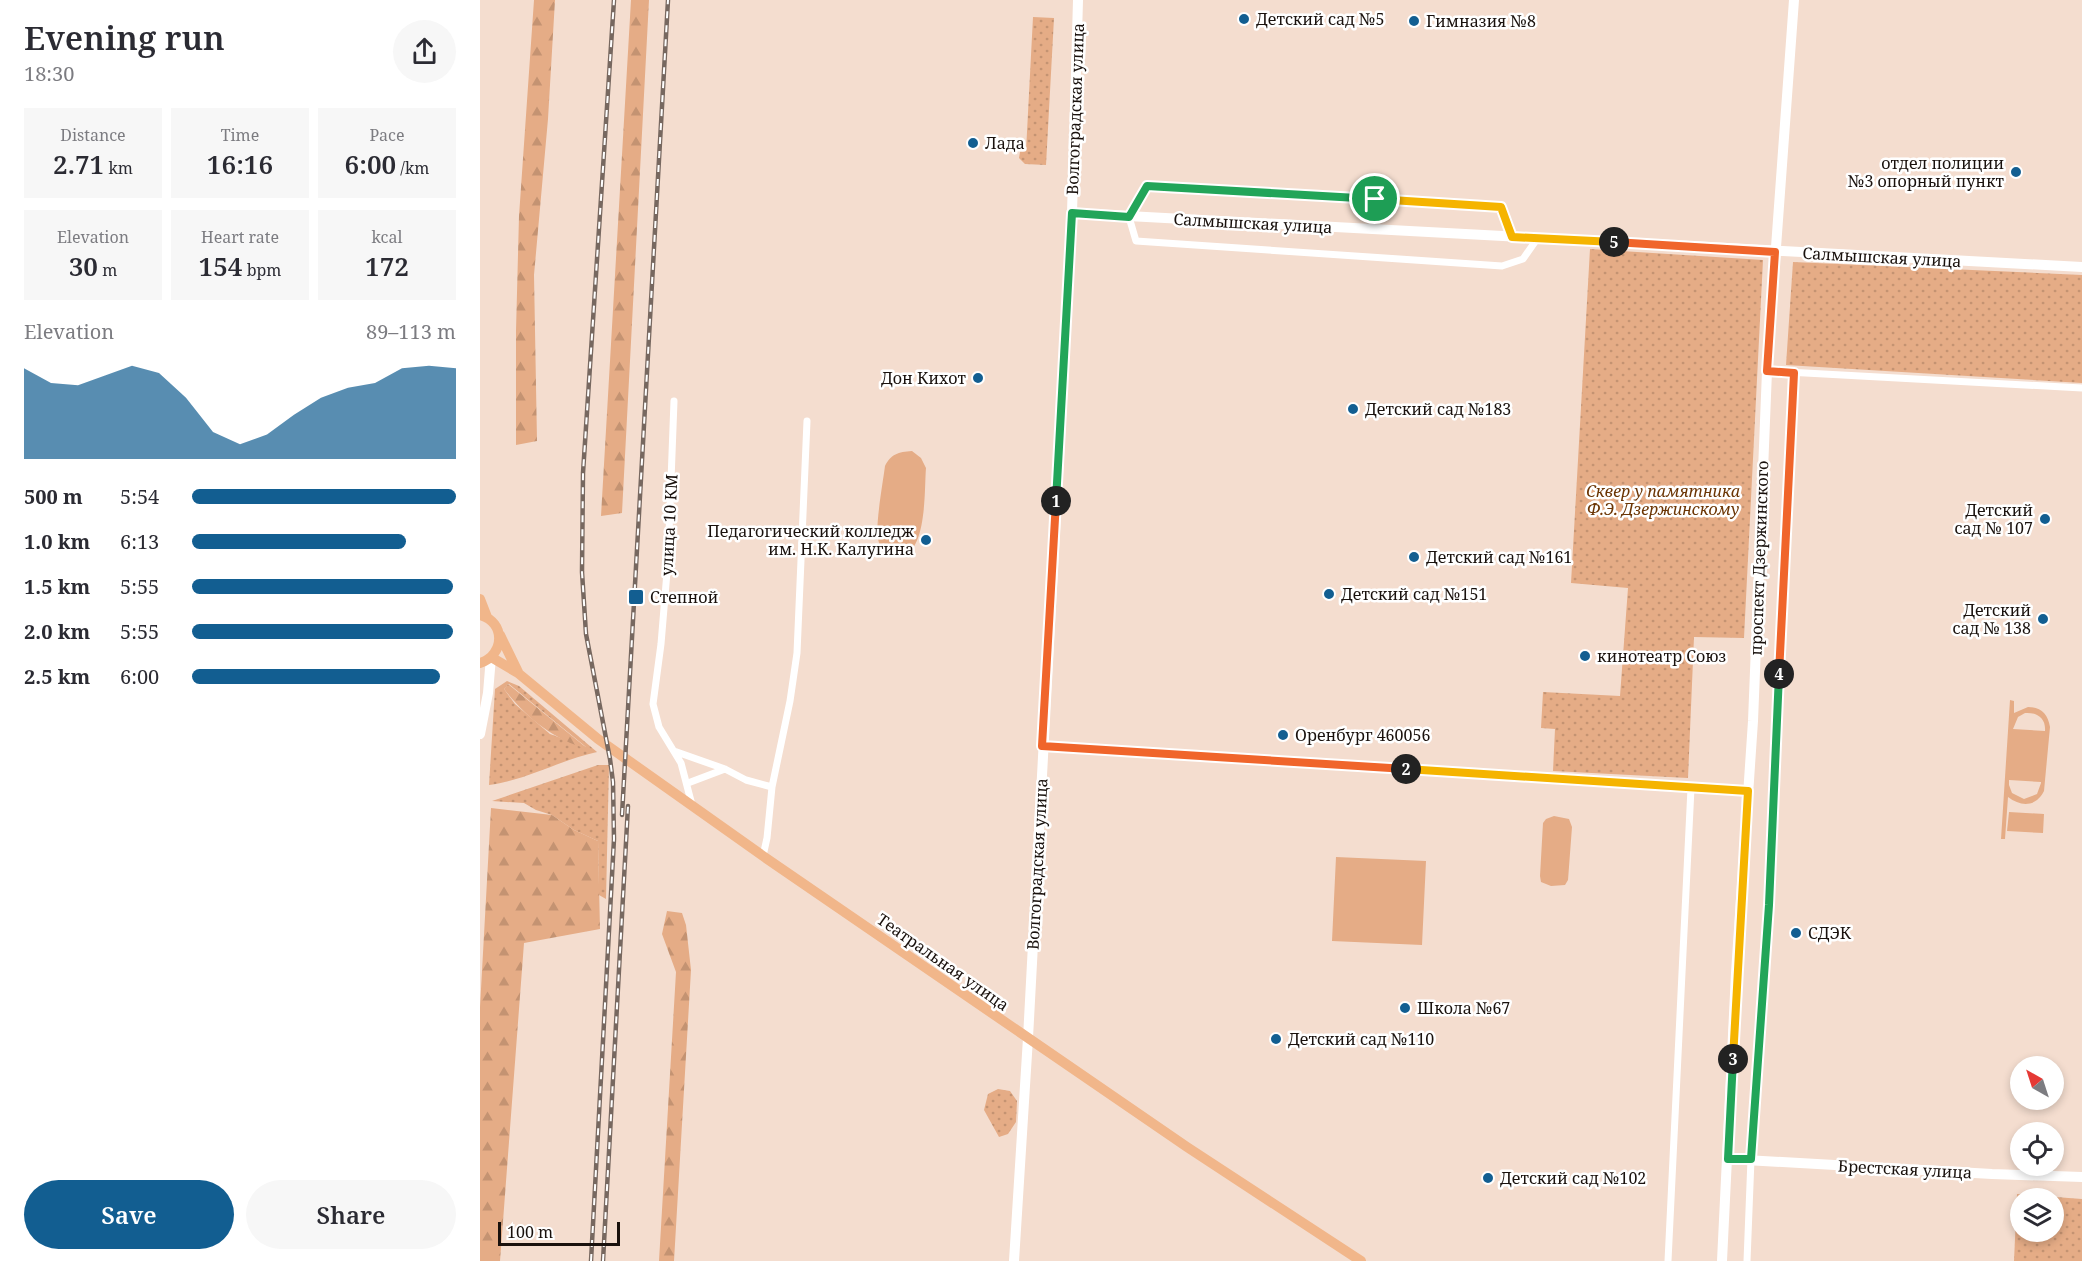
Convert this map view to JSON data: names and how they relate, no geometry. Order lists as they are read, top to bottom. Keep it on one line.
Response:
{"streets":{"main road":["Волгоградская улица","Салмышская улица","проспект Дзержинского","Театральная улица","Брестская улица"],"street":["улица 10 КМ"]},"crossings":[["Волгоградская улица","Салмышская улица"],["Волгоградская улица","Театральная улица"],["Салмышская улица","проспект Дзержинского"],["улица 10 КМ","Театральная улица"],["проспект Дзержинского","Брестская улица"]],"parks":["Сквер у памятника Ф.Э. Дзержинскому"],"places":{"other":["Детский сад №5","Гимназия №8","Лада","отдел полиции №3 опорный пункт","Дон Кихот","Детский сад №183","Детский сад № 107","Педагогический колледж им. Н.К. Калугина","Детский сад №161","Детский сад №151","Детский сад № 138","кинотеатр Союз","Оренбург 460056","СДЭК","Школа №67","Детский сад №110","Детский сад №102"],"transit":["Степной"]},"scale_bar":"100 m","north":"top left","page":{"heading":["Evening run","18:30"],"stats":[["Distance","2.71 km"],["Time","16:16"],["Pace","6:00 /km"],["Elevation","30 m"],["Heart rate","154 bpm"],["kcal","172"]],"pins":["5","1","4","2","3"],"chart":["Elevation","89–113 m"],"list":[{"name":"500 m","note":"5:54"},{"name":"1.0 km","note":"6:13"},{"name":"1.5 km","note":"5:55"},{"name":"2.0 km","note":"5:55"},{"name":"2.5 km","note":"6:00"}],"buttons":["Save","Share"],"scale":"100 m"}}
